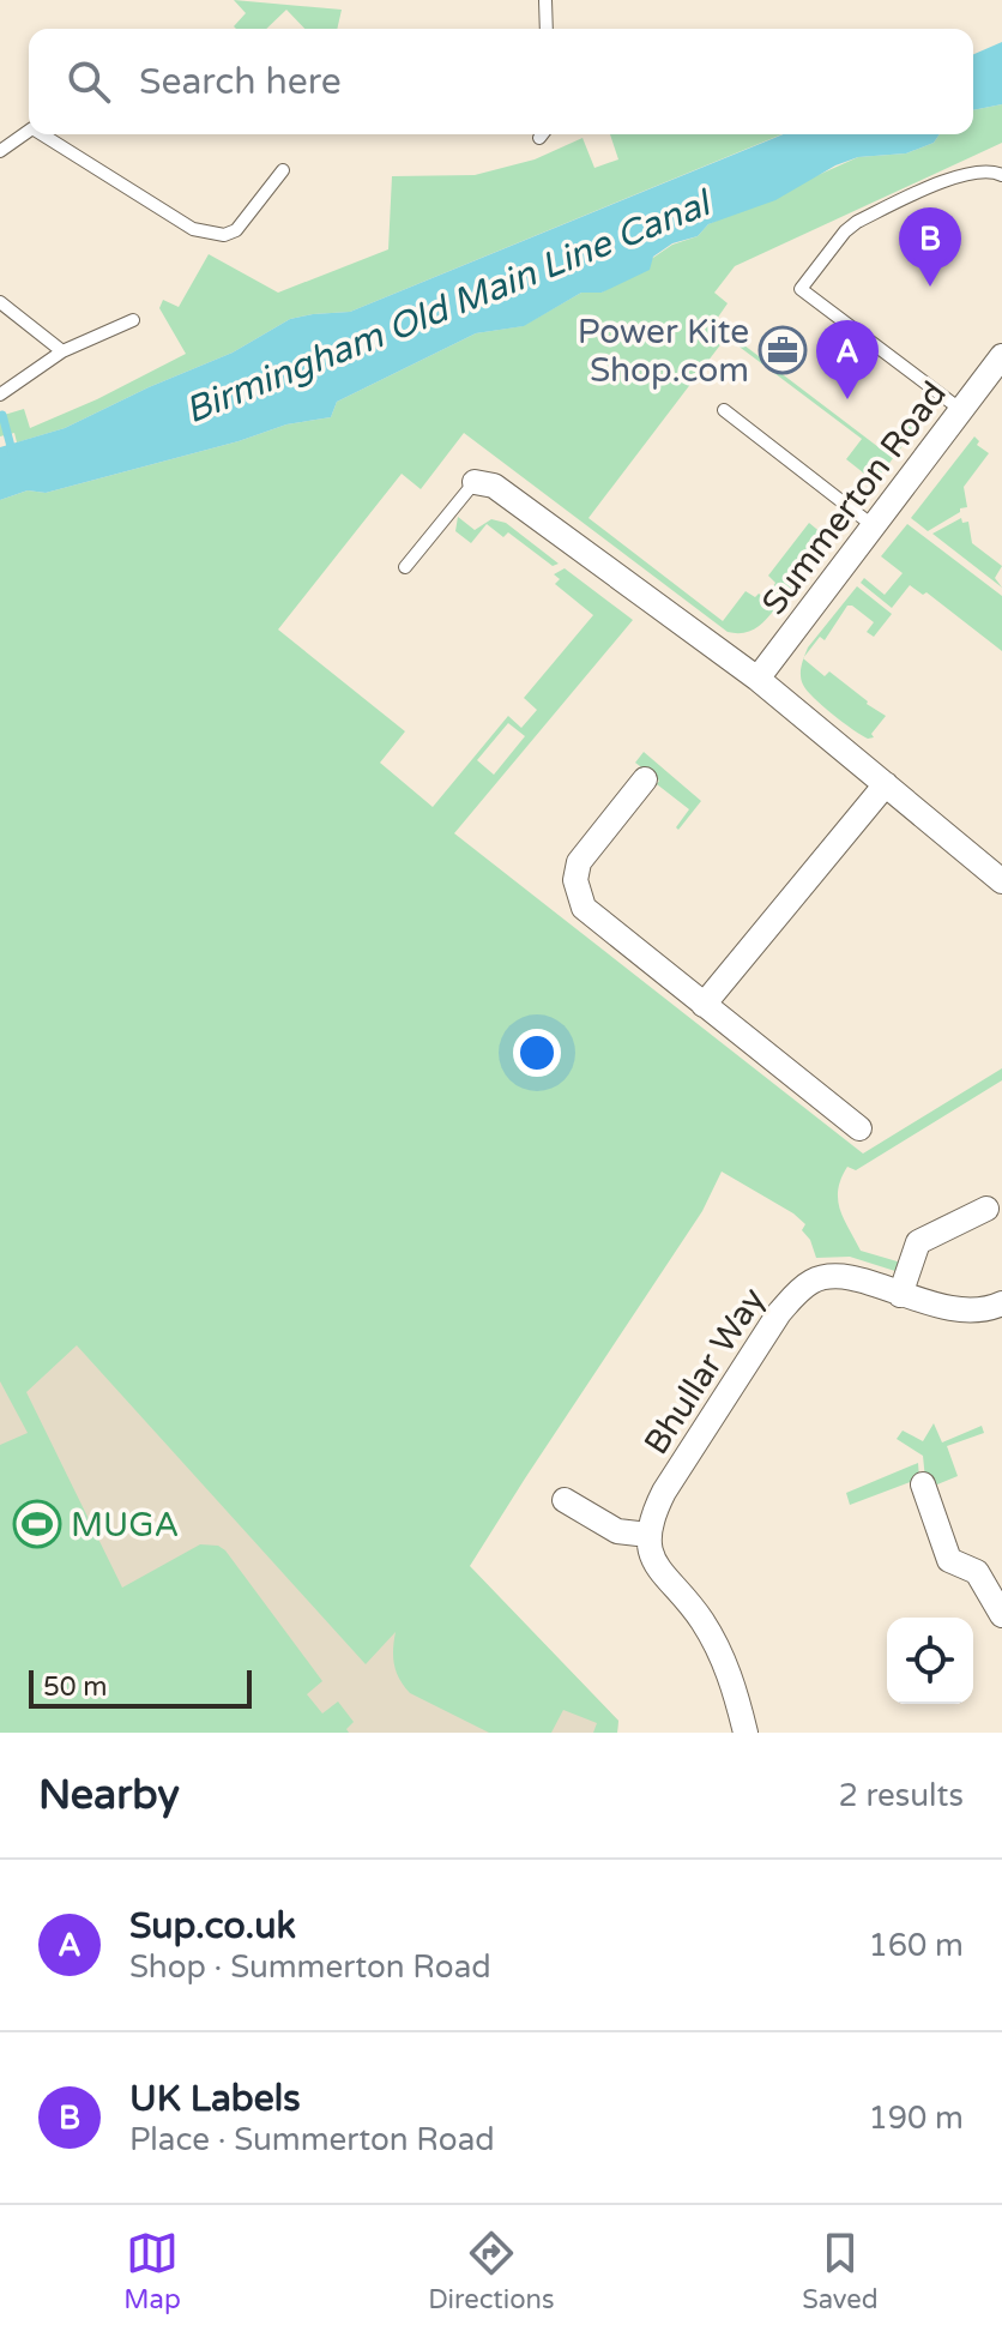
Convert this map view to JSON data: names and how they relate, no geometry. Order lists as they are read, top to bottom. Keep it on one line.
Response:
{"streets":{"street":["Summerton Road","Bhullar Way"]},"water":["Birmingham Old Main Line Canal"],"places":{"office":["Power Kite Shop.com"],"sports":["MUGA"]},"scale_bar":"50 m","page":{"search":"Search here","pins":["B","A"],"scale":"50 m","heading":["Nearby","2 results"],"list":[{"mark":"A","name":"Sup.co.uk","note":"Shop · Summerton Road","value":"160 m"},{"mark":"B","name":"UK Labels","note":"Place · Summerton Road","value":"190 m"}],"nav":["Map","Directions","Saved"]}}
